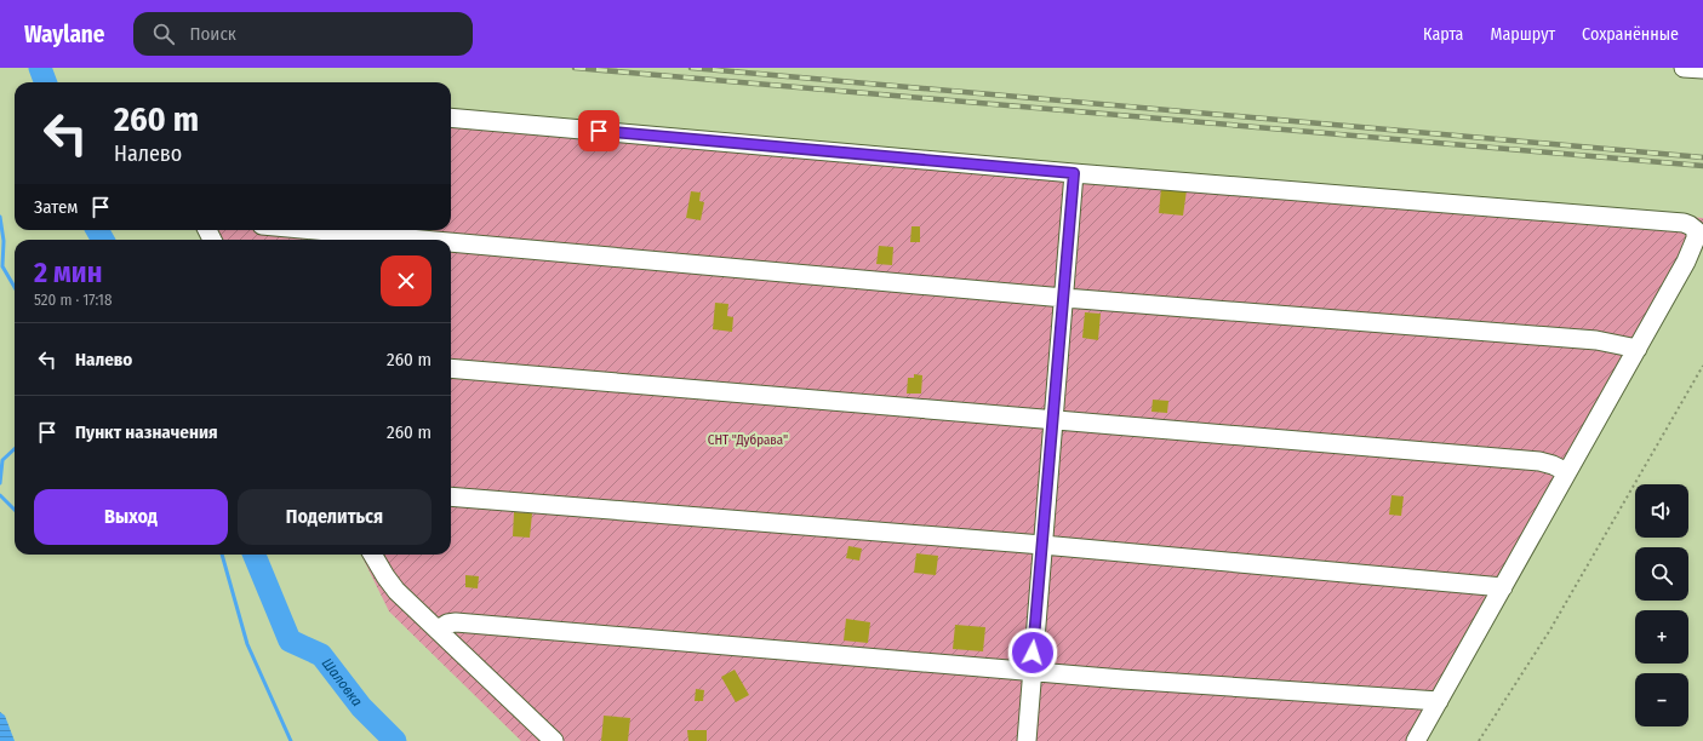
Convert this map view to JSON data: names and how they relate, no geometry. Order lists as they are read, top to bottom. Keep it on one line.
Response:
{"water":["Шаловка"],"parks":["СНТ \"Дубрава\""],"page":{"header":"Waylane","search":"Поиск","nav":["Карта","Маршрут","Сохранённые"],"turn":["260 m","Налево"],"then":"Затем","heading":["2 мин","520 m · 17:18"],"list":[{"name":"Налево","value":"260 m"},{"name":"Пункт назначения","value":"260 m"}],"buttons":["Выход","Поделиться"],"map_buttons":["+","−"]}}
